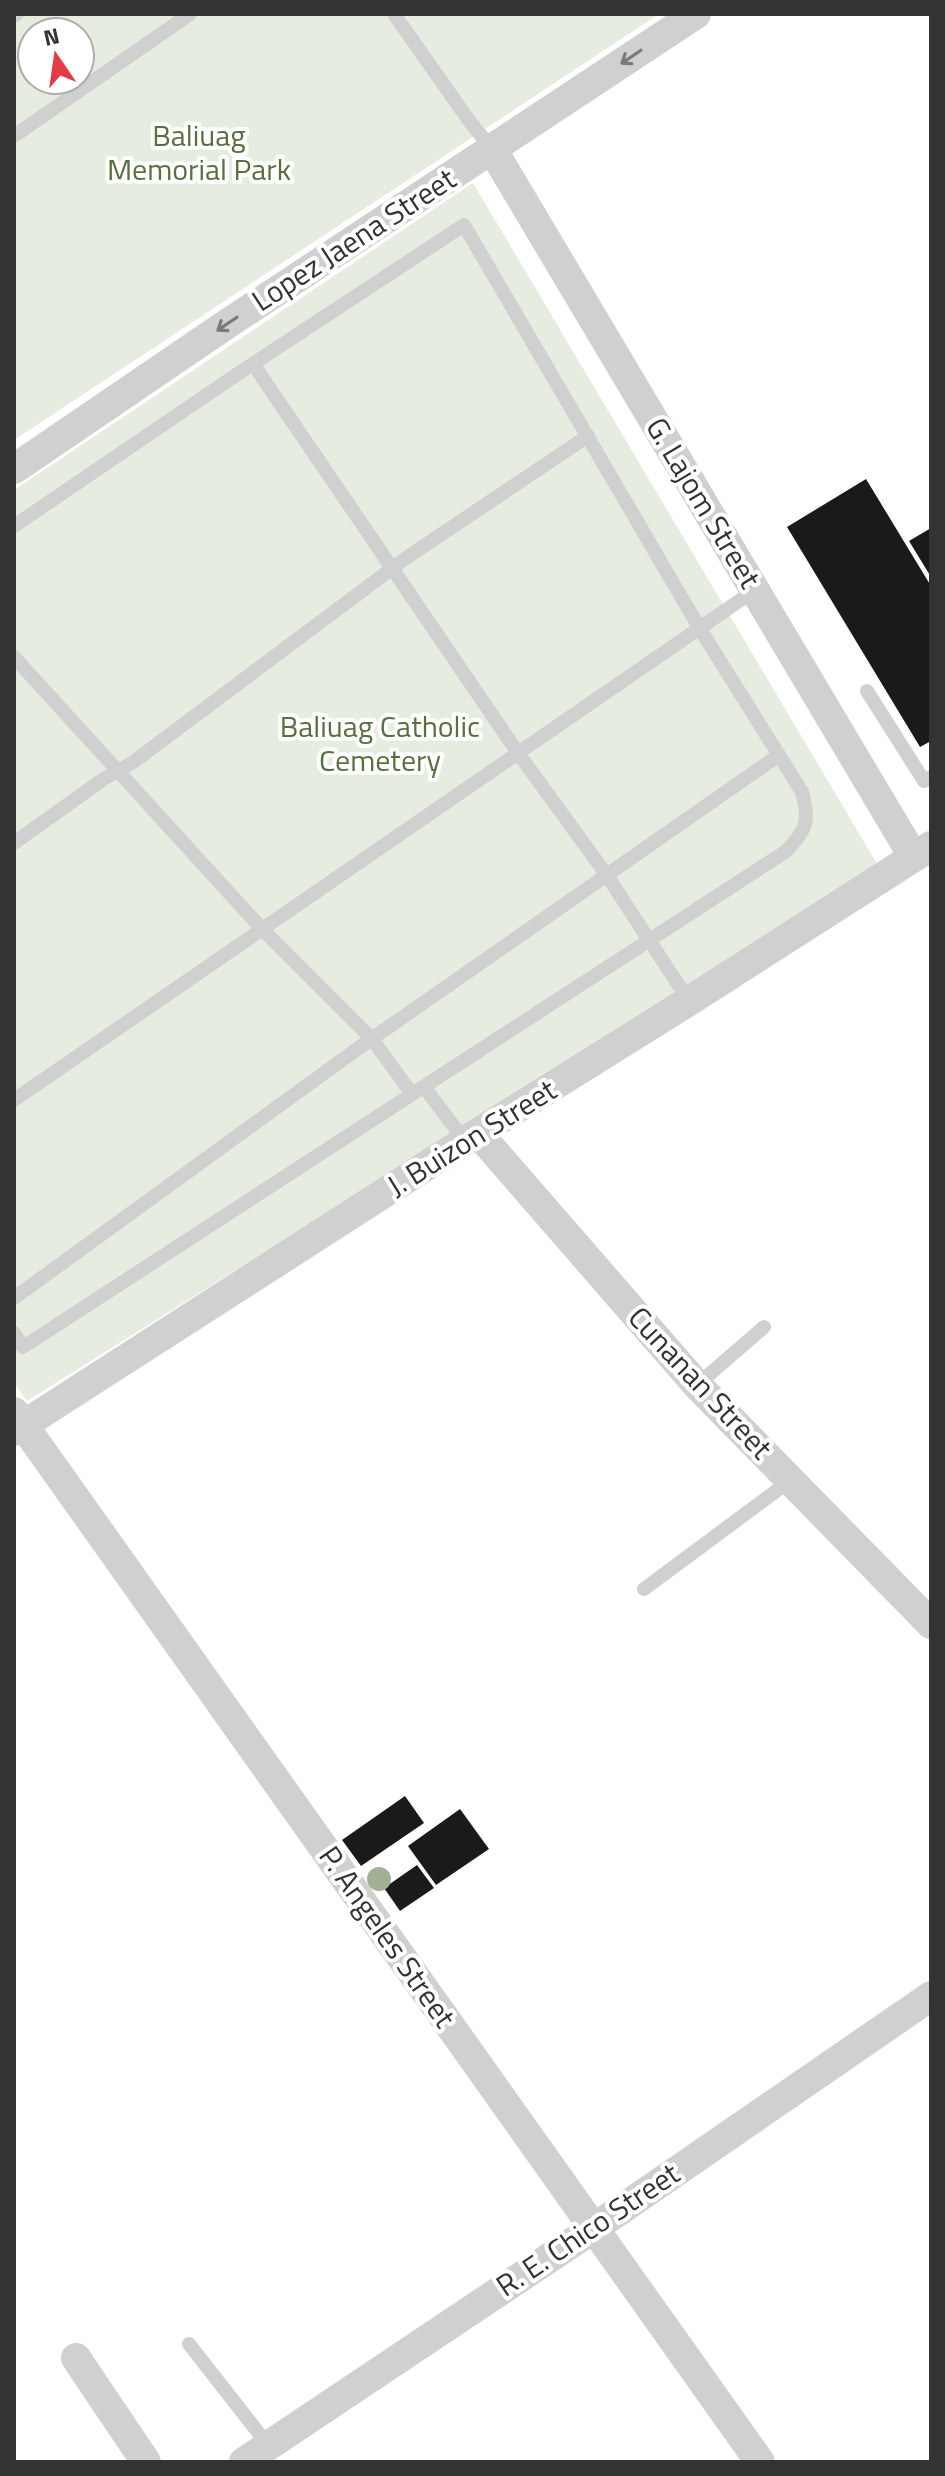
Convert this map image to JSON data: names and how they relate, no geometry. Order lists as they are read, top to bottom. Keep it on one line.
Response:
{"streets":{"street":["Lopez Jaena Street","G. Lajom Street","J. Buizon Street","Cunanan Street","P. Angeles Street","R. E. Chico Street"]},"crossings":[["Lopez Jaena Street","G. Lajom Street"],["G. Lajom Street","J. Buizon Street"],["J. Buizon Street","Cunanan Street"],["J. Buizon Street","P. Angeles Street"],["P. Angeles Street","R. E. Chico Street"]],"one_way":["Lopez Jaena Street"],"parks":["Baliuag Memorial Park","Baliuag Catholic Cemetery"],"north":"top"}
